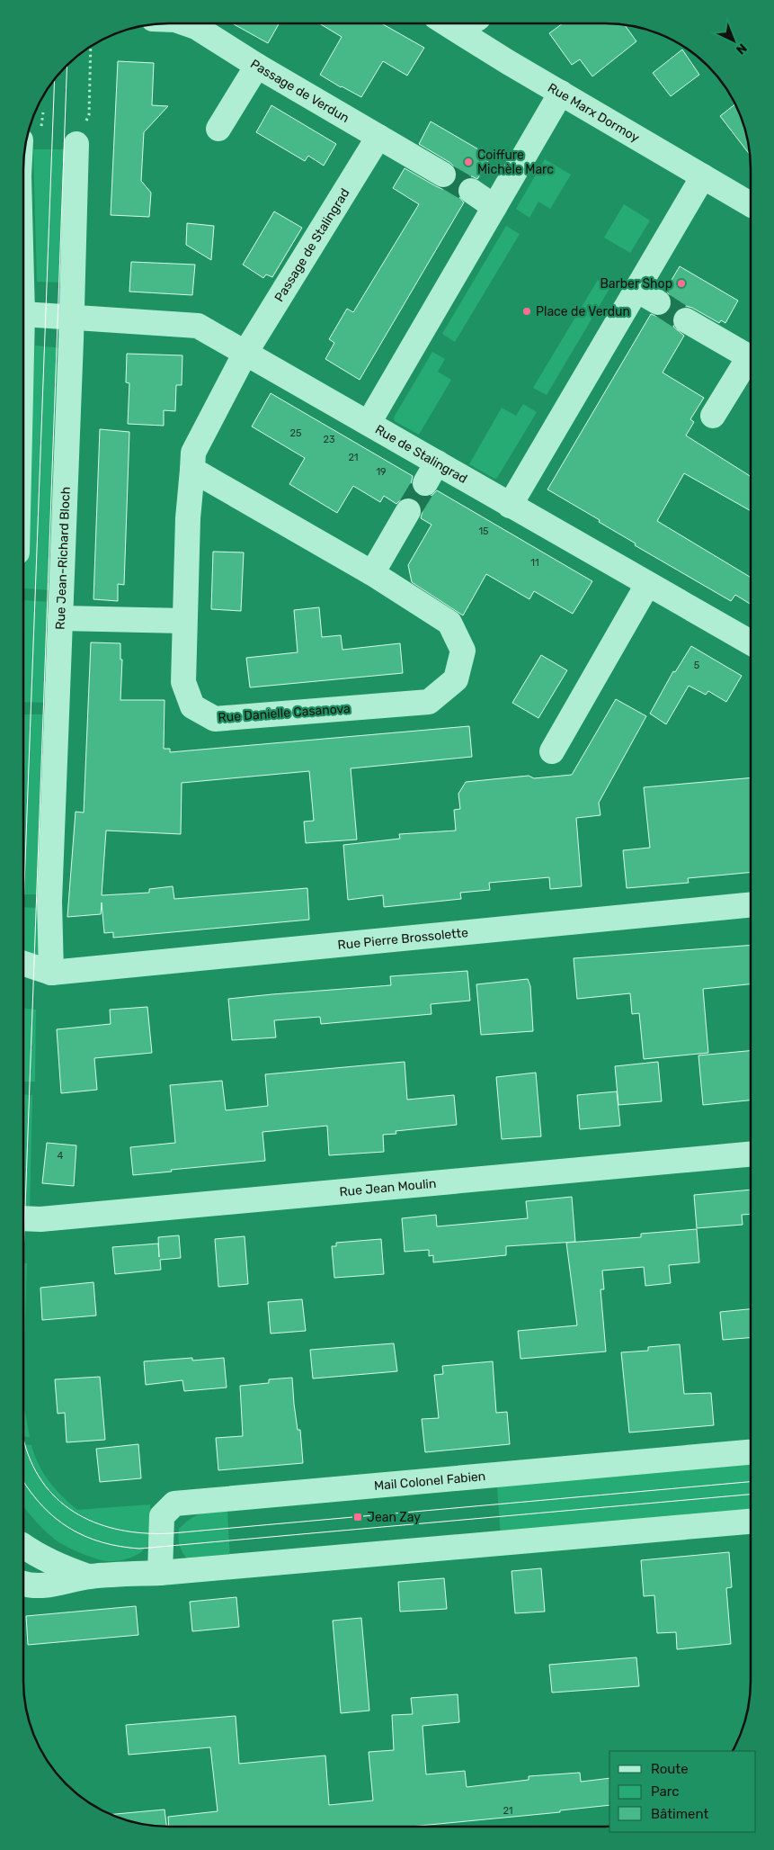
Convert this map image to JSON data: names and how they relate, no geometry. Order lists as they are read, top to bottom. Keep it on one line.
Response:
{"streets":{"street":["Passage de Verdun","Rue Marx Dormoy","Passage de Stalingrad","Rue de Stalingrad","Rue Jean-Richard Bloch","Rue Danielle Casanova","Rue Pierre Brossolette","Rue Jean Moulin","Mail Colonel Fabien"]},"crossings":[["Passage de Verdun","Passage de Stalingrad"],["Passage de Stalingrad","Rue de Stalingrad"],["Passage de Stalingrad","Rue Danielle Casanova"],["Rue de Stalingrad","Rue Jean-Richard Bloch"],["Rue de Stalingrad","Rue Danielle Casanova"],["Rue Jean-Richard Bloch","Rue Pierre Brossolette"]],"places":{"other":["Coiffure Michèle Marc","Barber Shop","Place de Verdun"],"transit":["Jean Zay"]},"house_numbers":["25","23","21","19","15","11","5","4","21"],"legend":["Route","Parc","Bâtiment"],"north":"bottom right"}
